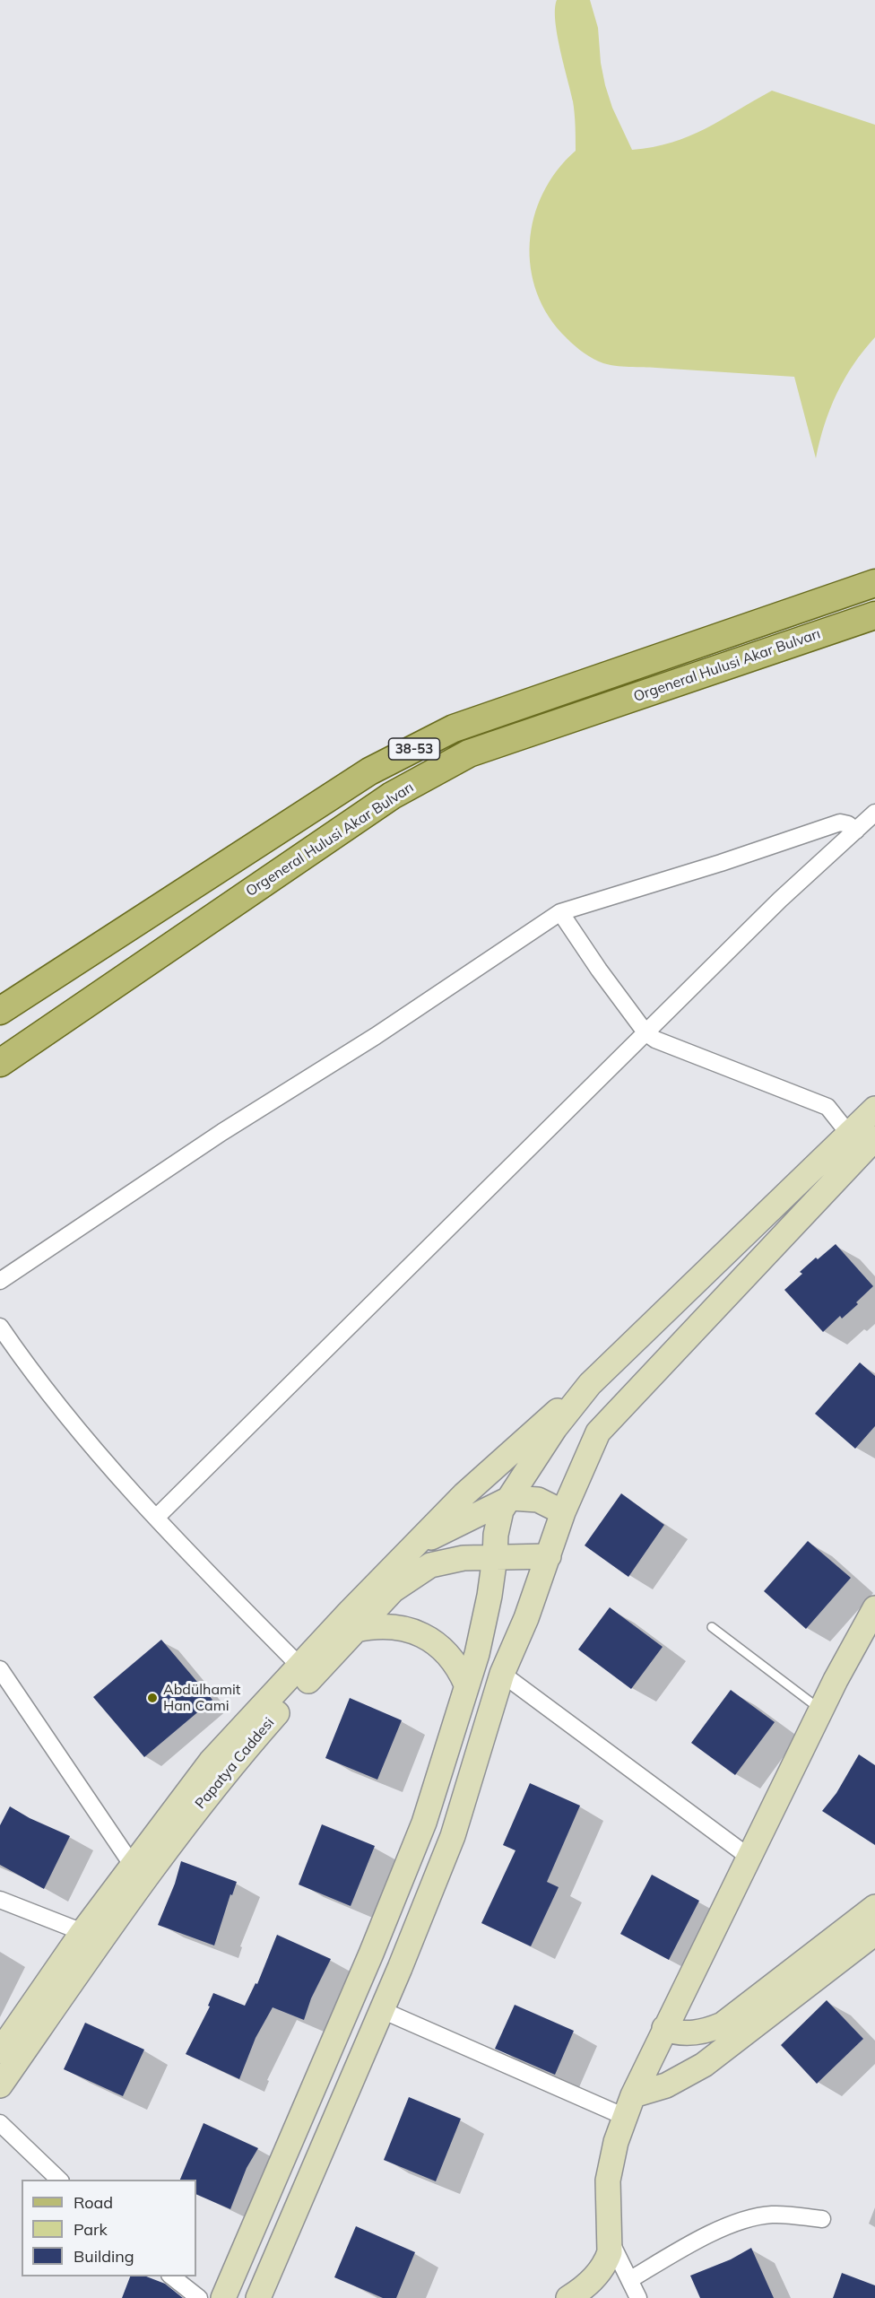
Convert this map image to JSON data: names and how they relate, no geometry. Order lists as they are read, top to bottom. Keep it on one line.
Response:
{"streets":{"main road":["Orgeneral Hulusi Akar Bulvarı","38-53"],"street":["Papatya Caddesi"]},"places":["Abdülhamit Han Cami"],"legend":["Road","Park","Building"]}
